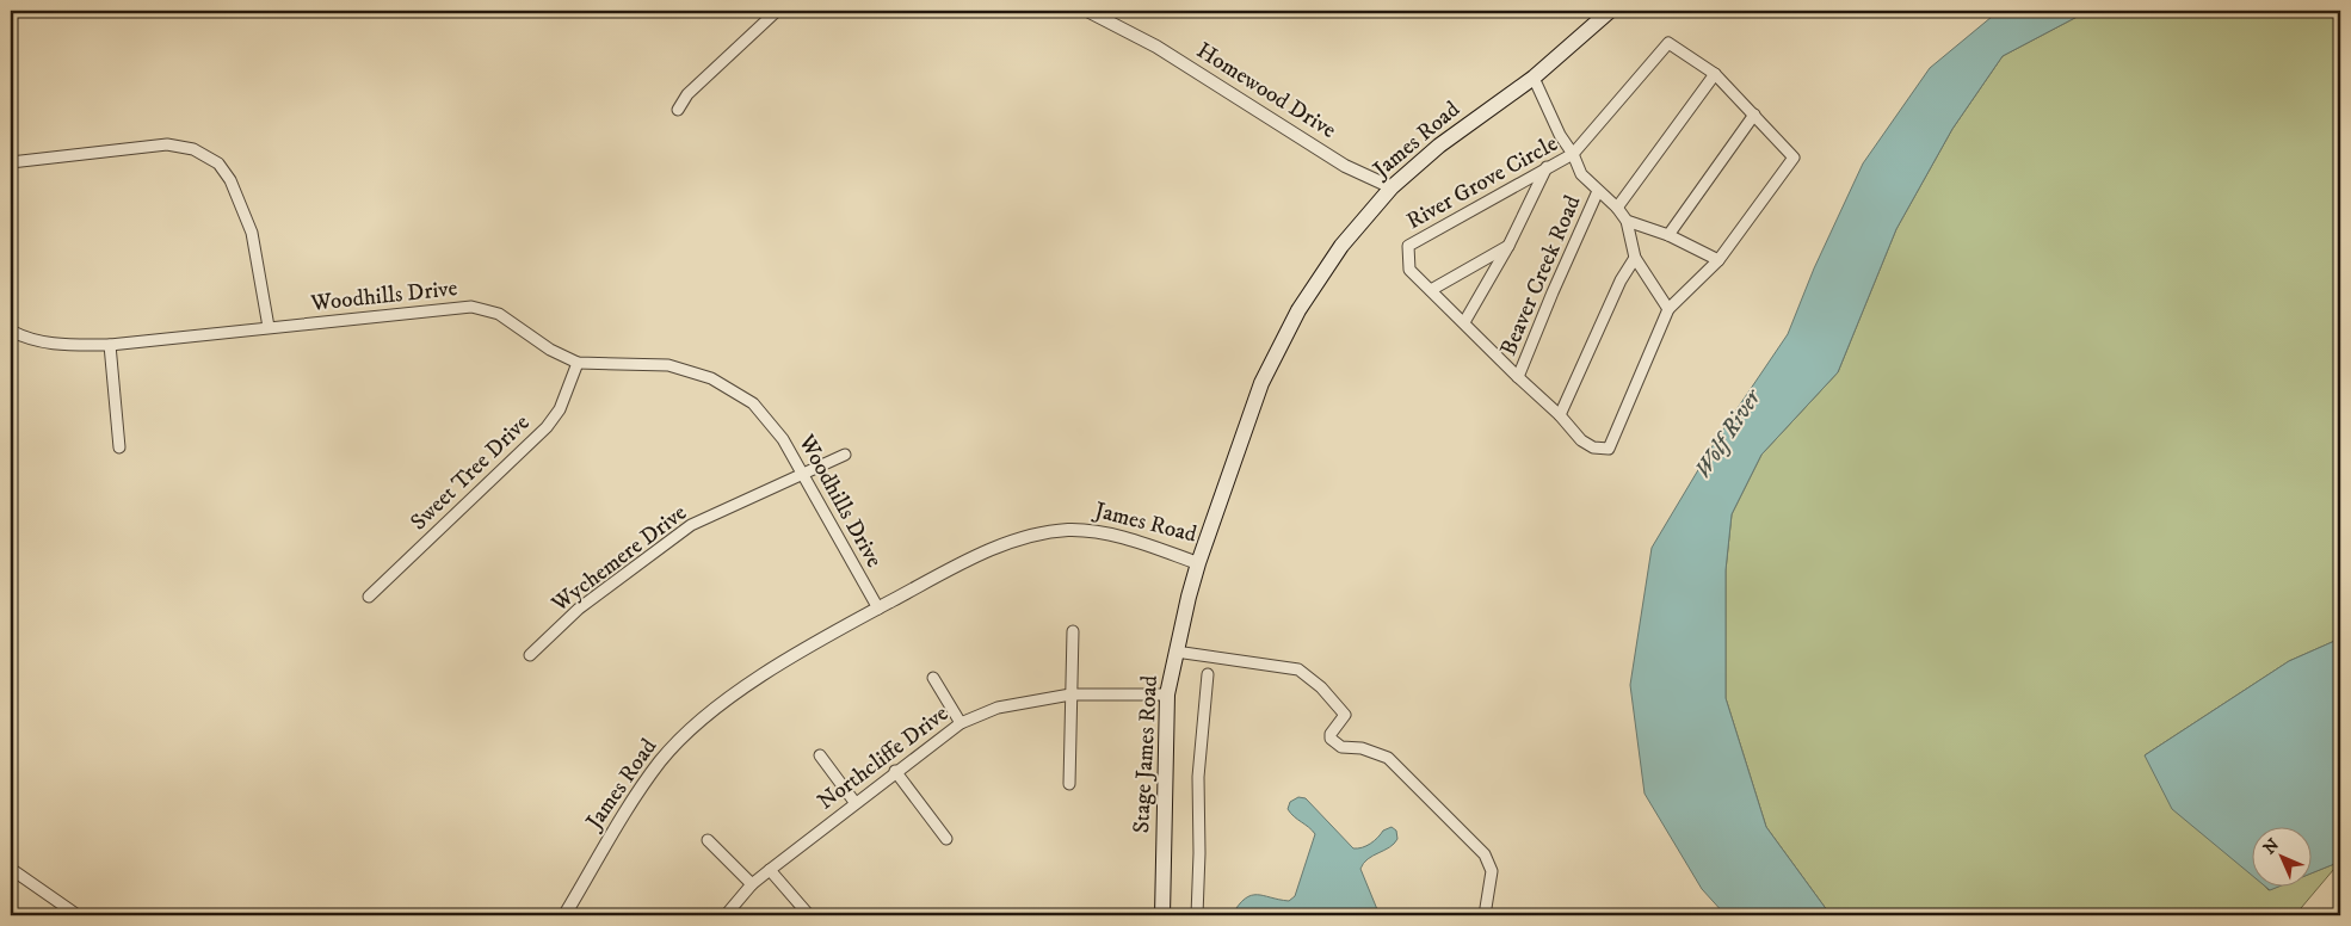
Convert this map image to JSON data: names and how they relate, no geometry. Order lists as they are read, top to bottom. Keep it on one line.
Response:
{"streets":{"main road":["James Road","Stage James Road"],"street":["Homewood Drive","River Grove Circle","Beaver Creek Road","Woodhills Drive","Sweet Tree Drive","Wychemere Drive","Northcliffe Drive"]},"crossings":[["Homewood Drive","James Road"],["James Road","Woodhills Drive"],["James Road","Stage James Road"],["River Grove Circle","Beaver Creek Road"],["Woodhills Drive","Sweet Tree Drive"],["Woodhills Drive","Wychemere Drive"],["Stage James Road","Northcliffe Drive"]],"water":["Wolf River"],"north":"top left"}
